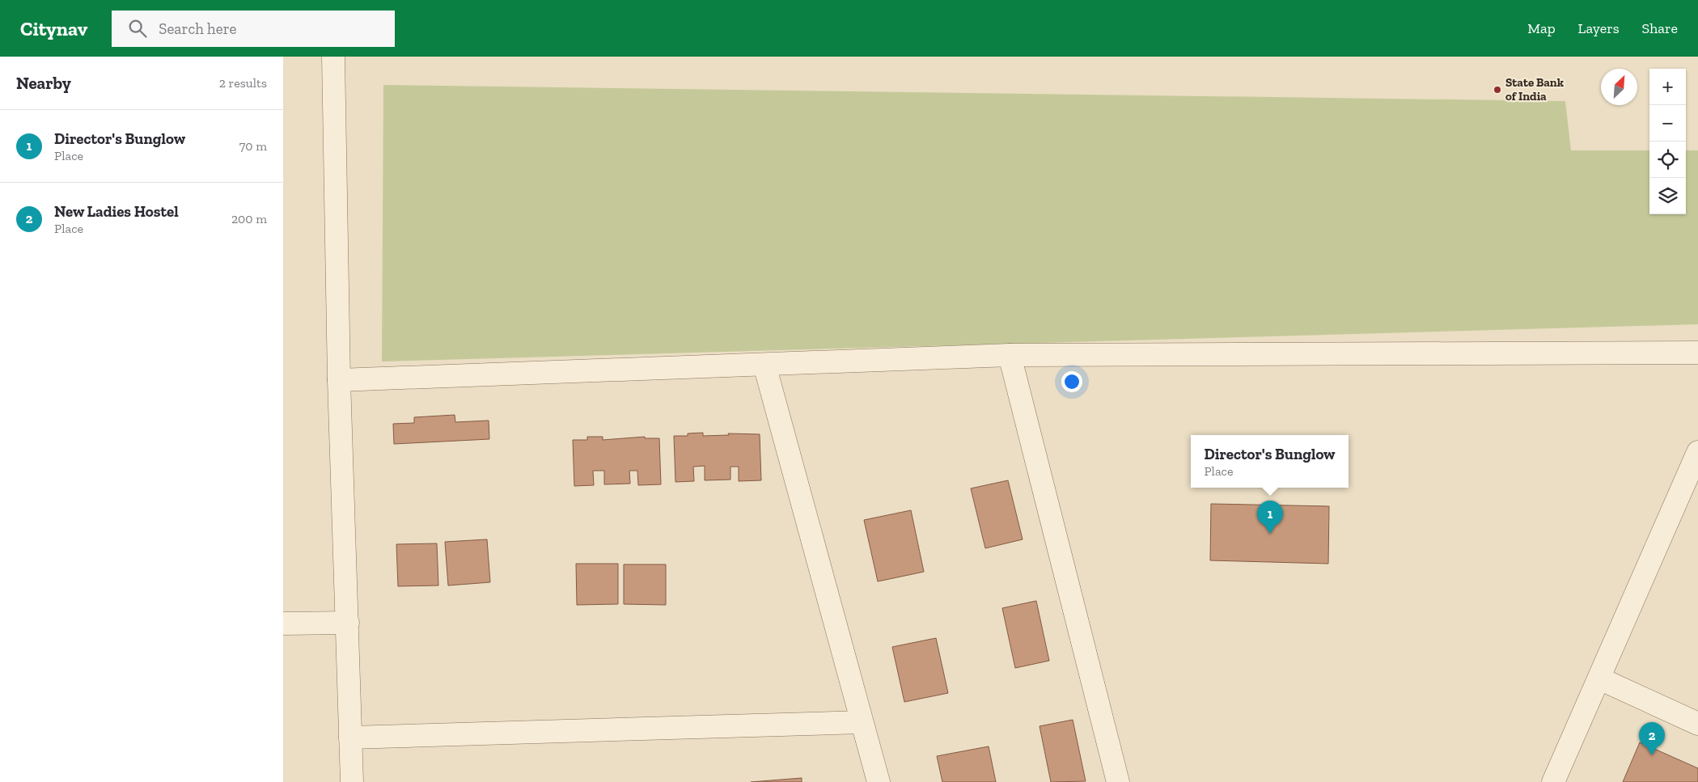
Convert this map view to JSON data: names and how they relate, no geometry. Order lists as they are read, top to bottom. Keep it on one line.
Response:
{"places":["State Bank of India"],"north":"top right","page":{"header":"Citynav","search":"Search here","nav":["Map","Layers","Share"],"heading":["Nearby","2 results"],"map_buttons":["+","−"],"list":[{"mark":"1","name":"Director's Bunglow","note":"Place","value":"70 m"},{"mark":"2","name":"New Ladies Hostel","note":"Place","value":"200 m"}],"popup":["Director's Bunglow","Place"],"pins":["1","2"]}}
